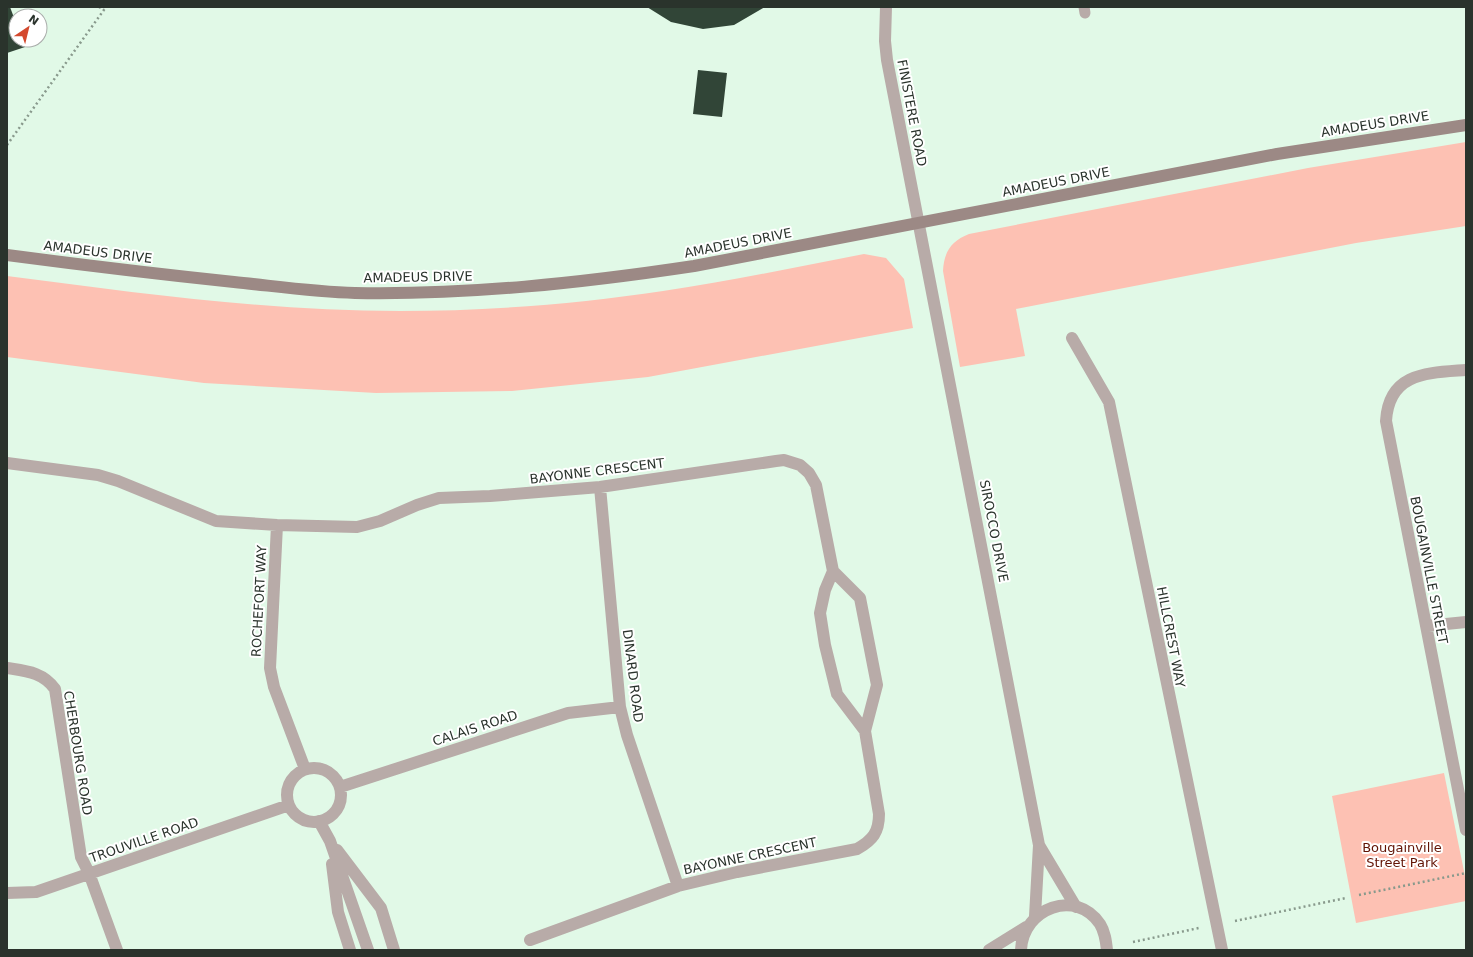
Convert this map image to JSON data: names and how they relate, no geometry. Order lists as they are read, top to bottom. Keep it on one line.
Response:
{"streets":{"street":["FINISTERE ROAD","AMADEUS DRIVE","BAYONNE CRESCENT","SIROCCO DRIVE","BOUGAINVILLE STREET","ROCHEFORT WAY","HILLCREST WAY","DINARD ROAD","CALAIS ROAD","CHERBOURG ROAD","TROUVILLE ROAD"]},"crossings":[["FINISTERE ROAD","AMADEUS DRIVE"],["FINISTERE ROAD","SIROCCO DRIVE"],["AMADEUS DRIVE","SIROCCO DRIVE"],["BAYONNE CRESCENT","ROCHEFORT WAY"],["BAYONNE CRESCENT","DINARD ROAD"],["ROCHEFORT WAY","CALAIS ROAD"],["ROCHEFORT WAY","TROUVILLE ROAD"],["DINARD ROAD","CALAIS ROAD"],["CALAIS ROAD","TROUVILLE ROAD"],["CHERBOURG ROAD","TROUVILLE ROAD"]],"parks":["Bougainville Street Park"],"north":"top right"}
